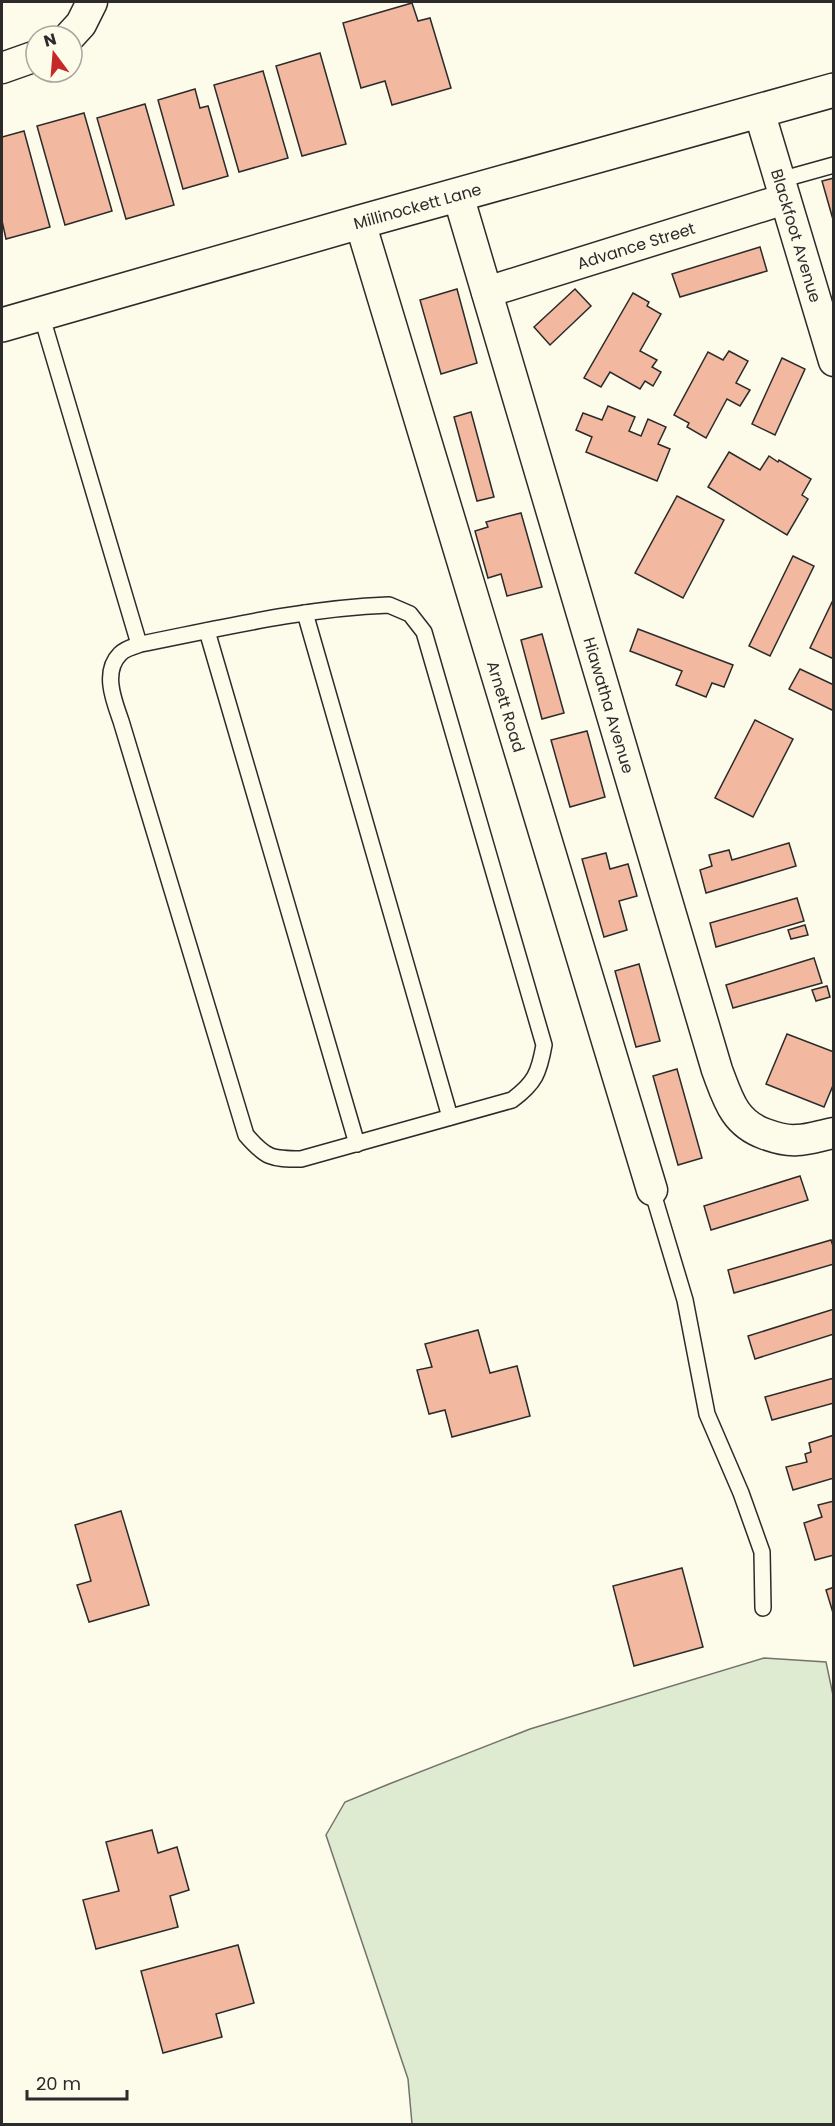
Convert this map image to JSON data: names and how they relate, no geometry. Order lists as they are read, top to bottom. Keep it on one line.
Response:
{"streets":{"street":["Millinockett Lane","Blackfoot Avenue","Advance Street","Arnett Road","Hiawatha Avenue"]},"crossings":[["Millinockett Lane","Blackfoot Avenue"],["Millinockett Lane","Arnett Road"],["Millinockett Lane","Hiawatha Avenue"],["Blackfoot Avenue","Advance Street"],["Advance Street","Hiawatha Avenue"]],"scale_bar":"20 m","north":"top"}
